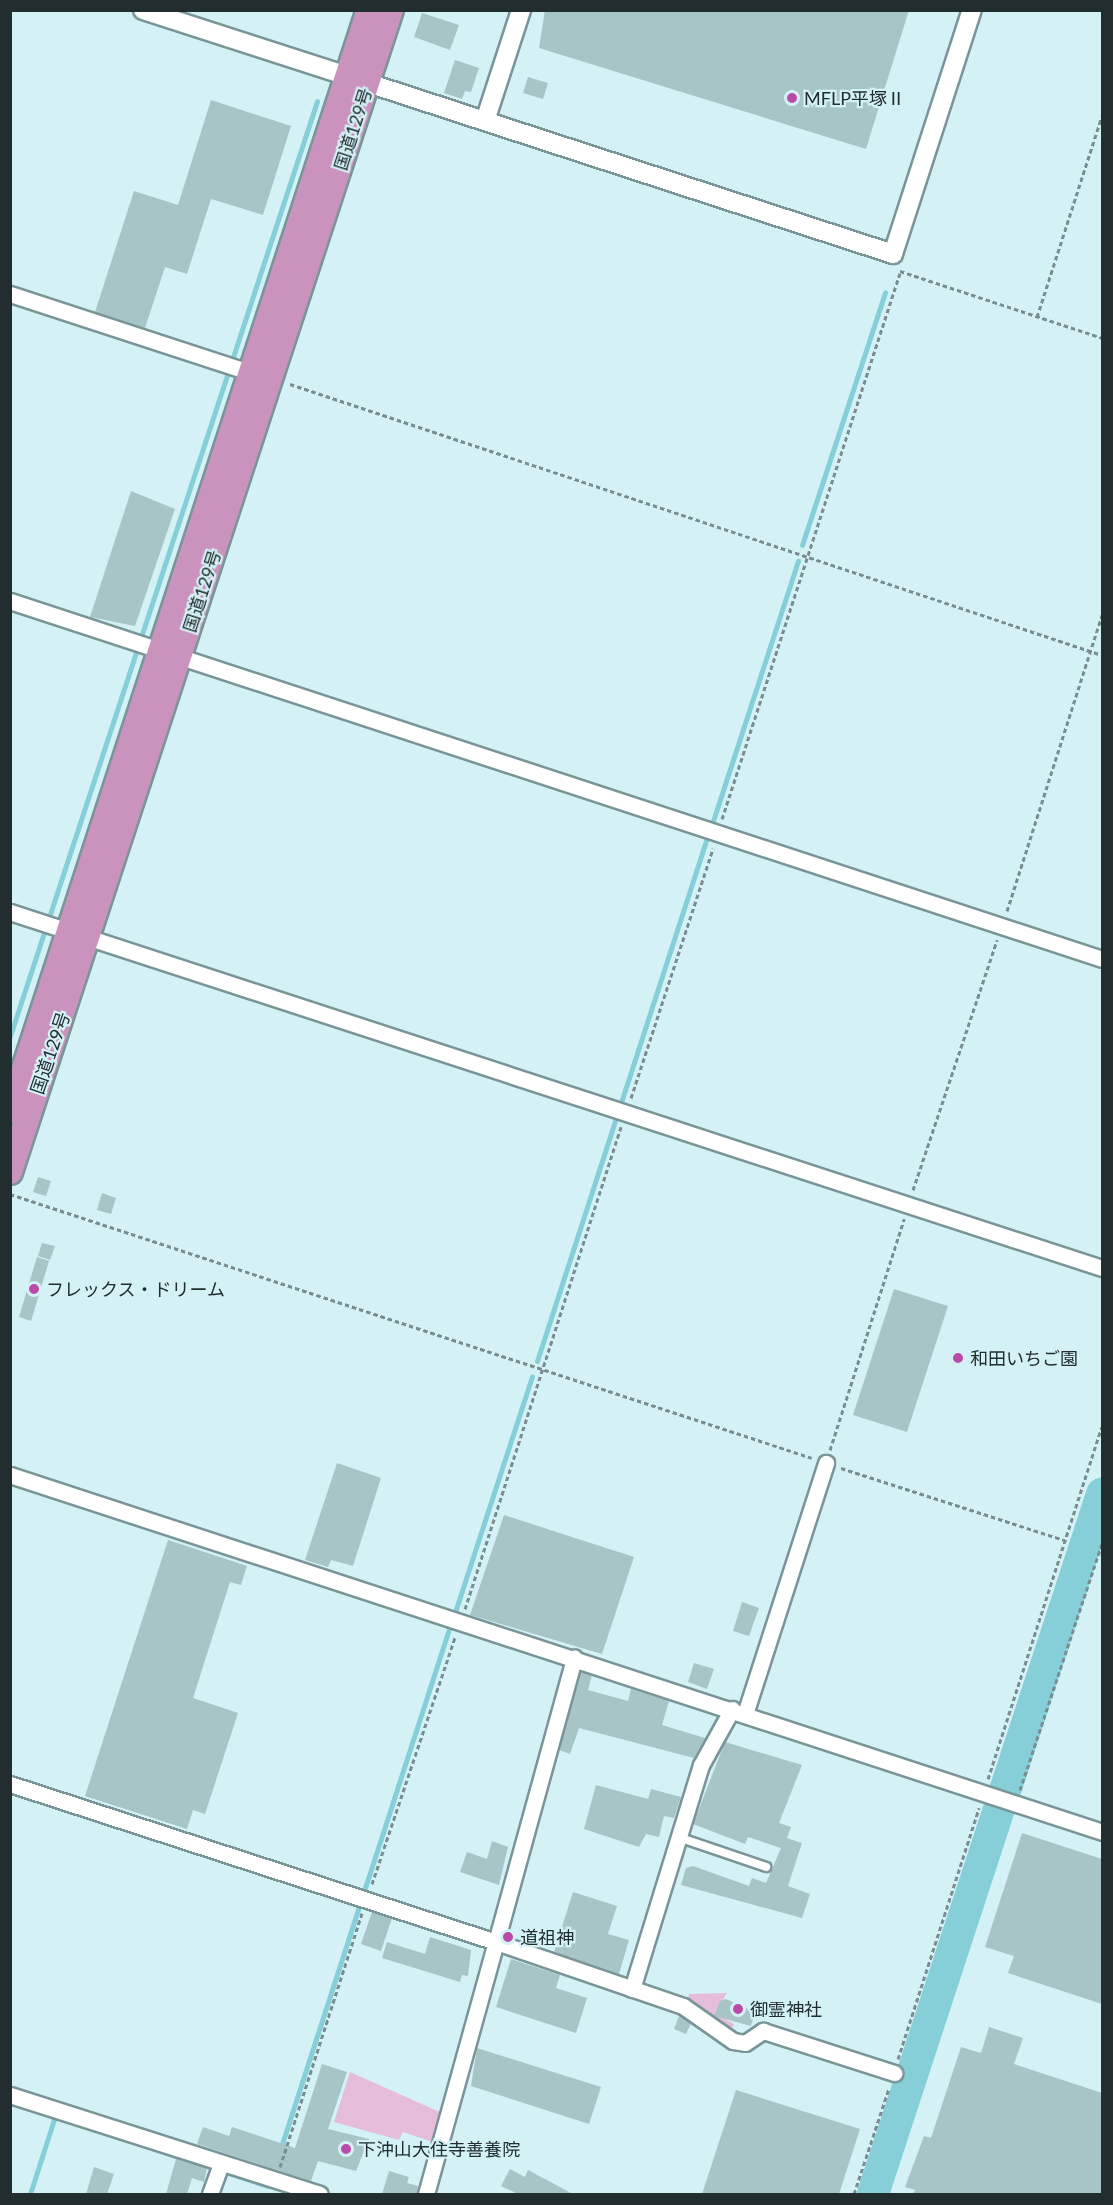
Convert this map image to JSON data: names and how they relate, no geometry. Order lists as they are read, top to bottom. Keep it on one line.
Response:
{"streets":{"highway":["国道129号"]},"places":["MFLP平塚Ⅱ","フレックス・ドリーム","和田いちご園","道祖神","御霊神社","下沖山大住寺善養院"]}
